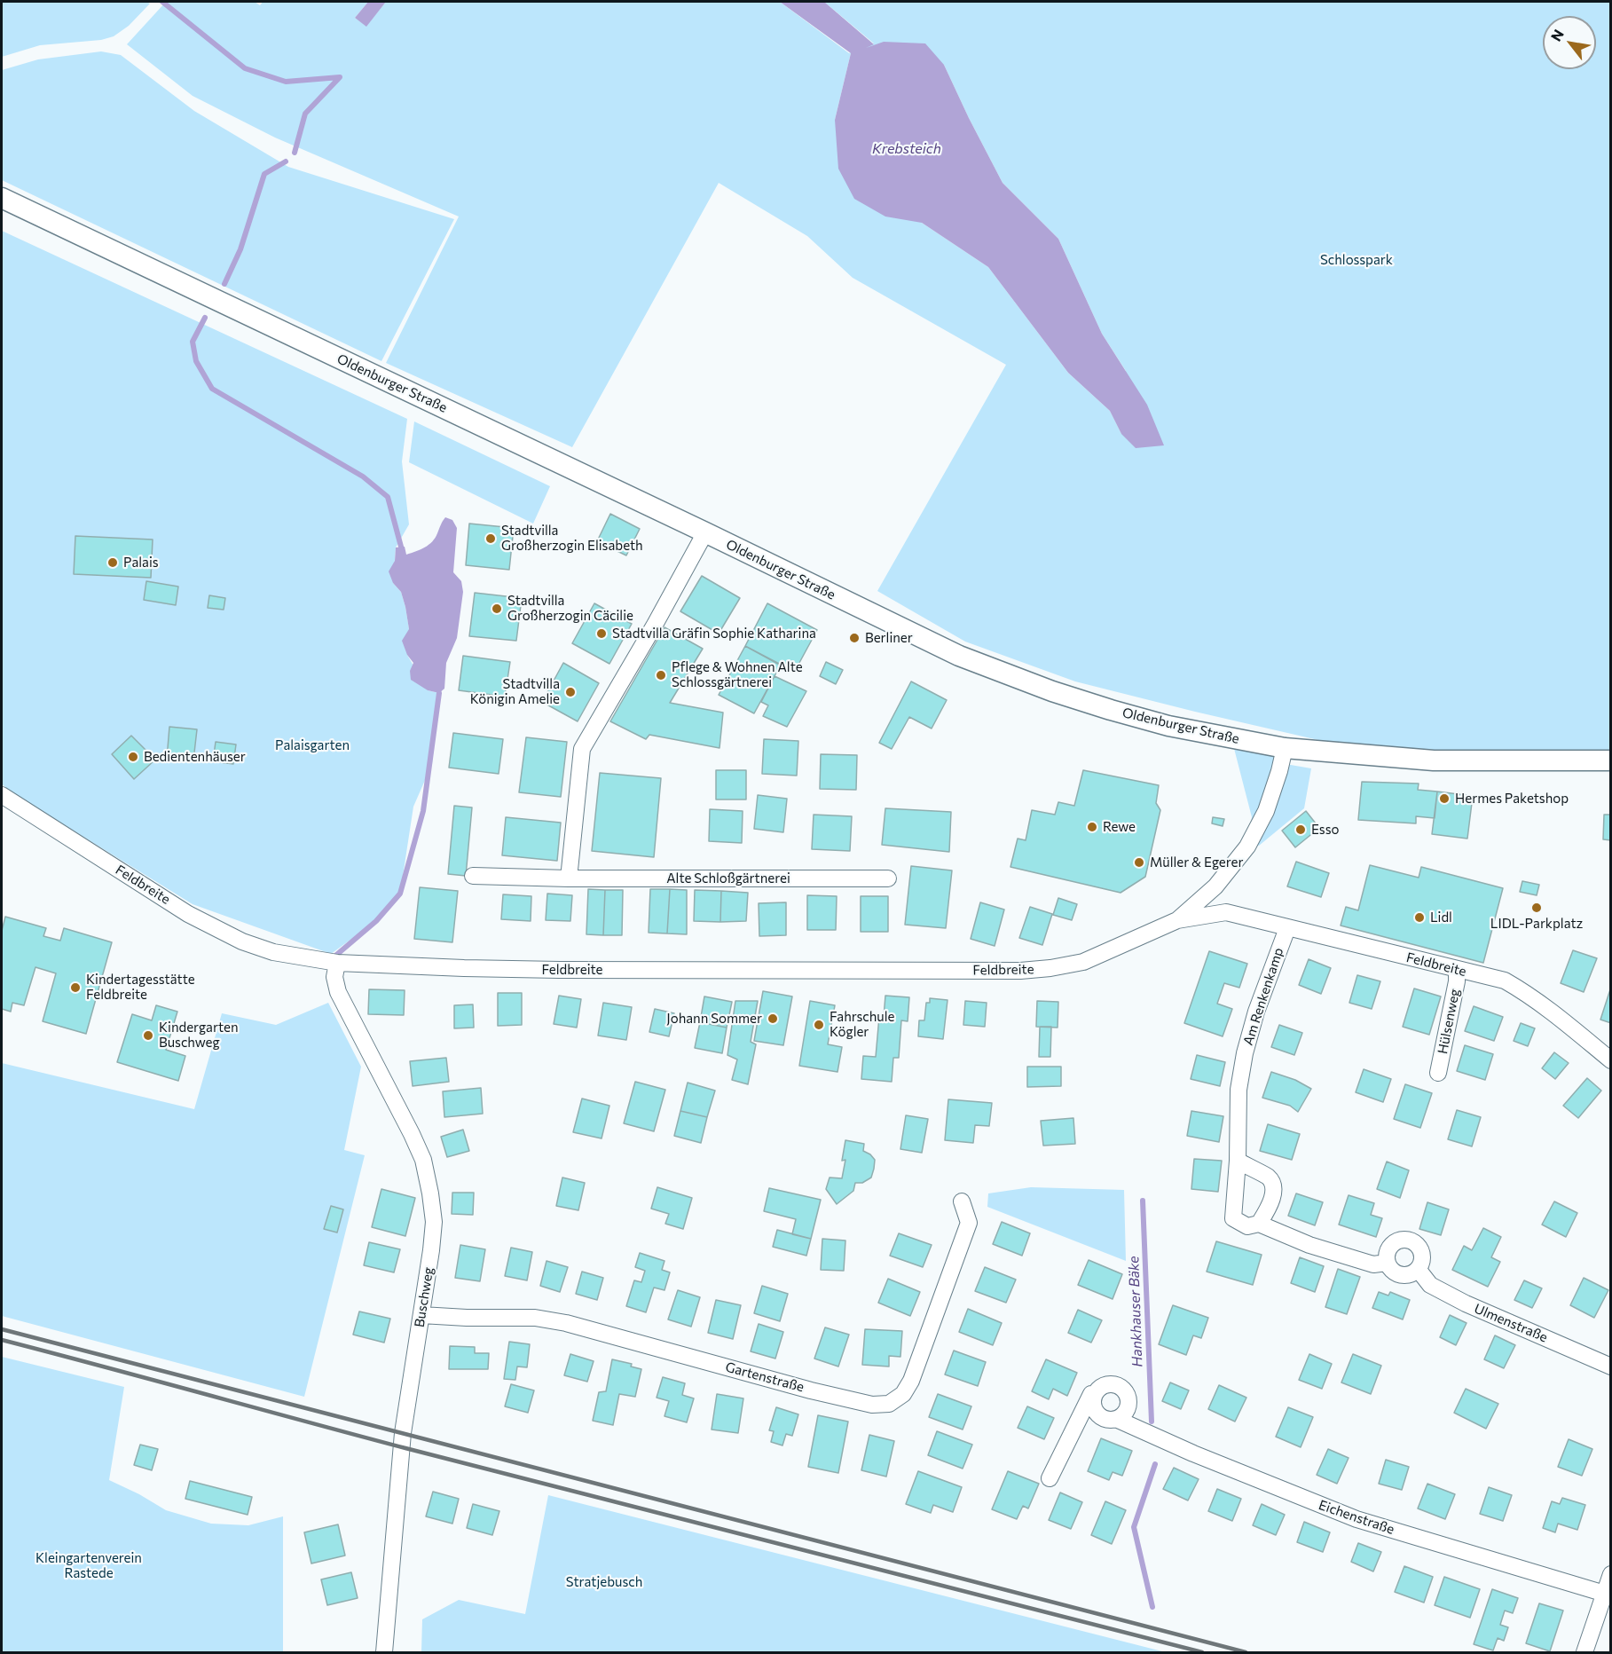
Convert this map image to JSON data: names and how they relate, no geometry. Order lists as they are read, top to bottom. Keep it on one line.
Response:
{"streets":{"street":["Oldenburger Straße","Alte Schloßgärtnerei","Feldbreite","Am Renkenkamp","Hülsenweg","Buschweg","Ulmenstraße","Gartenstraße","Eichenstraße"]},"crossings":[["Oldenburger Straße","Feldbreite"],["Feldbreite","Am Renkenkamp"],["Feldbreite","Hülsenweg"],["Feldbreite","Buschweg"],["Am Renkenkamp","Ulmenstraße"],["Buschweg","Gartenstraße"]],"water":["Krebsteich","Hankhauser Bäke"],"parks":["Schlosspark","Palaisgarten","Kleingartenverein Rastede","Stratjebusch"],"places":["Stadtvilla Großherzogin Elisabeth","Palais","Stadtvilla Großherzogin Cäcilie","Stadtvilla Gräfin Sophie Katharina","Berliner","Pflege & Wohnen Alte Schlossgärtnerei","Stadtvilla Königin Amelie","Bedientenhäuser","Hermes Paketshop","Rewe","Esso","Müller & Egerer","LIDL-Parkplatz","Lidl","Kindertagesstätte Feldbreite","Johann Sommer","Fahrschule Kögler","Kindergarten Buschweg"],"north":"top left"}
